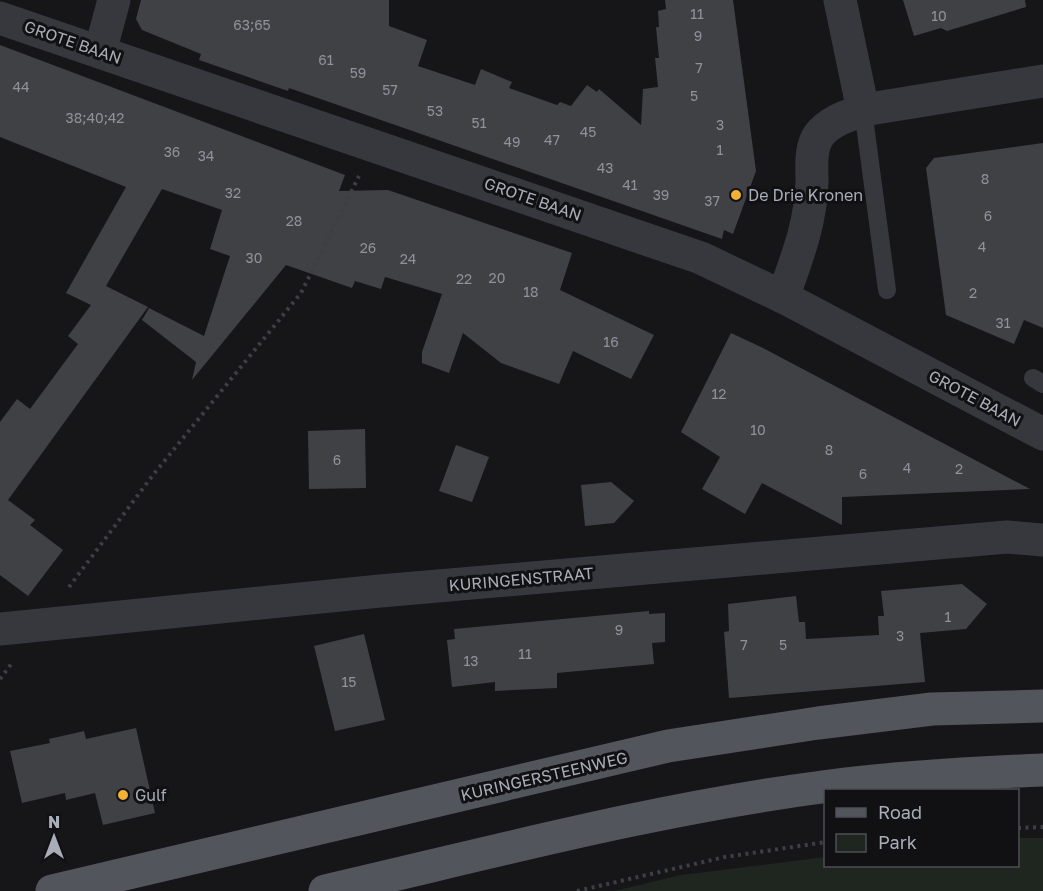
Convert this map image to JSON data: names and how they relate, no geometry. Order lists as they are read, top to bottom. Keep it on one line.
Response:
{"streets":{"main road":["KURINGERSTEENWEG"],"street":["GROTE BAAN","KURINGENSTRAAT"]},"places":["De Drie Kronen","Gulf"],"house_numbers":["11","10","63;65","9","61","7","59","44","57","5","53","38;40;42","51","3","45","47","49","1","36","34","43","8","41","32","39","37","6","28","4","26","30","24","20","22","18","2","31","16","12","10","8","6","4","2","6","1","9","3","7","5","11","13","15"],"legend":["Road","Park"],"north":"top"}
